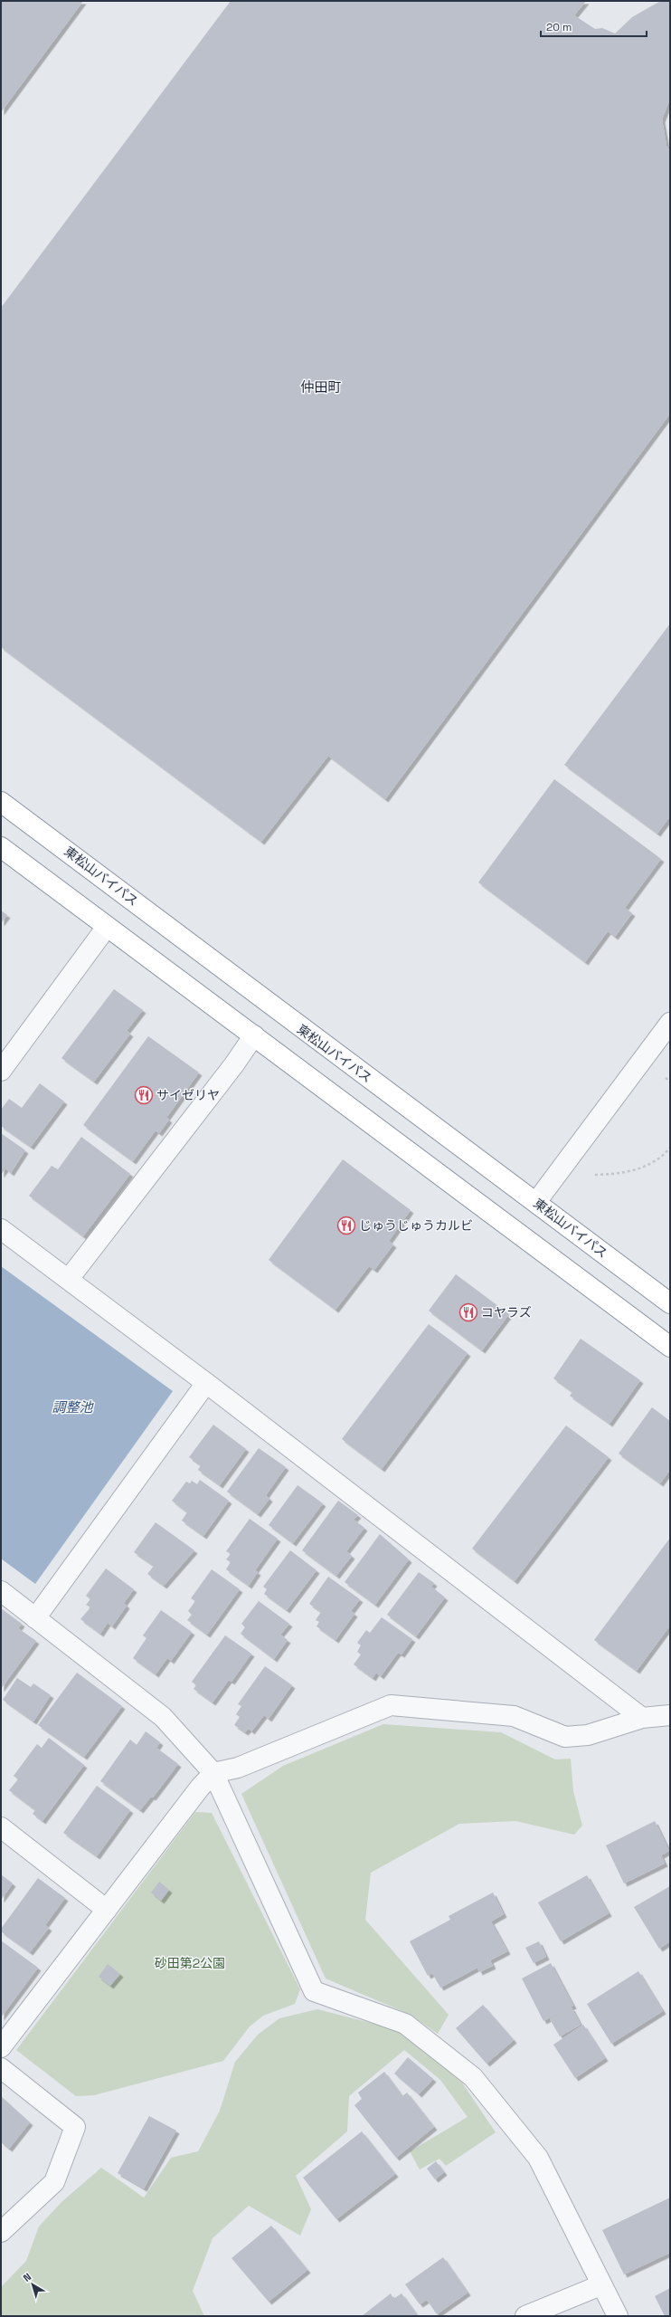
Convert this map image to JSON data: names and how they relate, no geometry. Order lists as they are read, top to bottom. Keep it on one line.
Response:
{"streets":{"highway":["東松山バイパス"]},"districts":["仲田町"],"water":["調整池"],"parks":["砂田第2公園"],"places":{"restaurant":["サイゼリヤ","じゅうじゅうカルビ","コヤラズ"]},"scale_bar":"20 m","north":"top left"}
